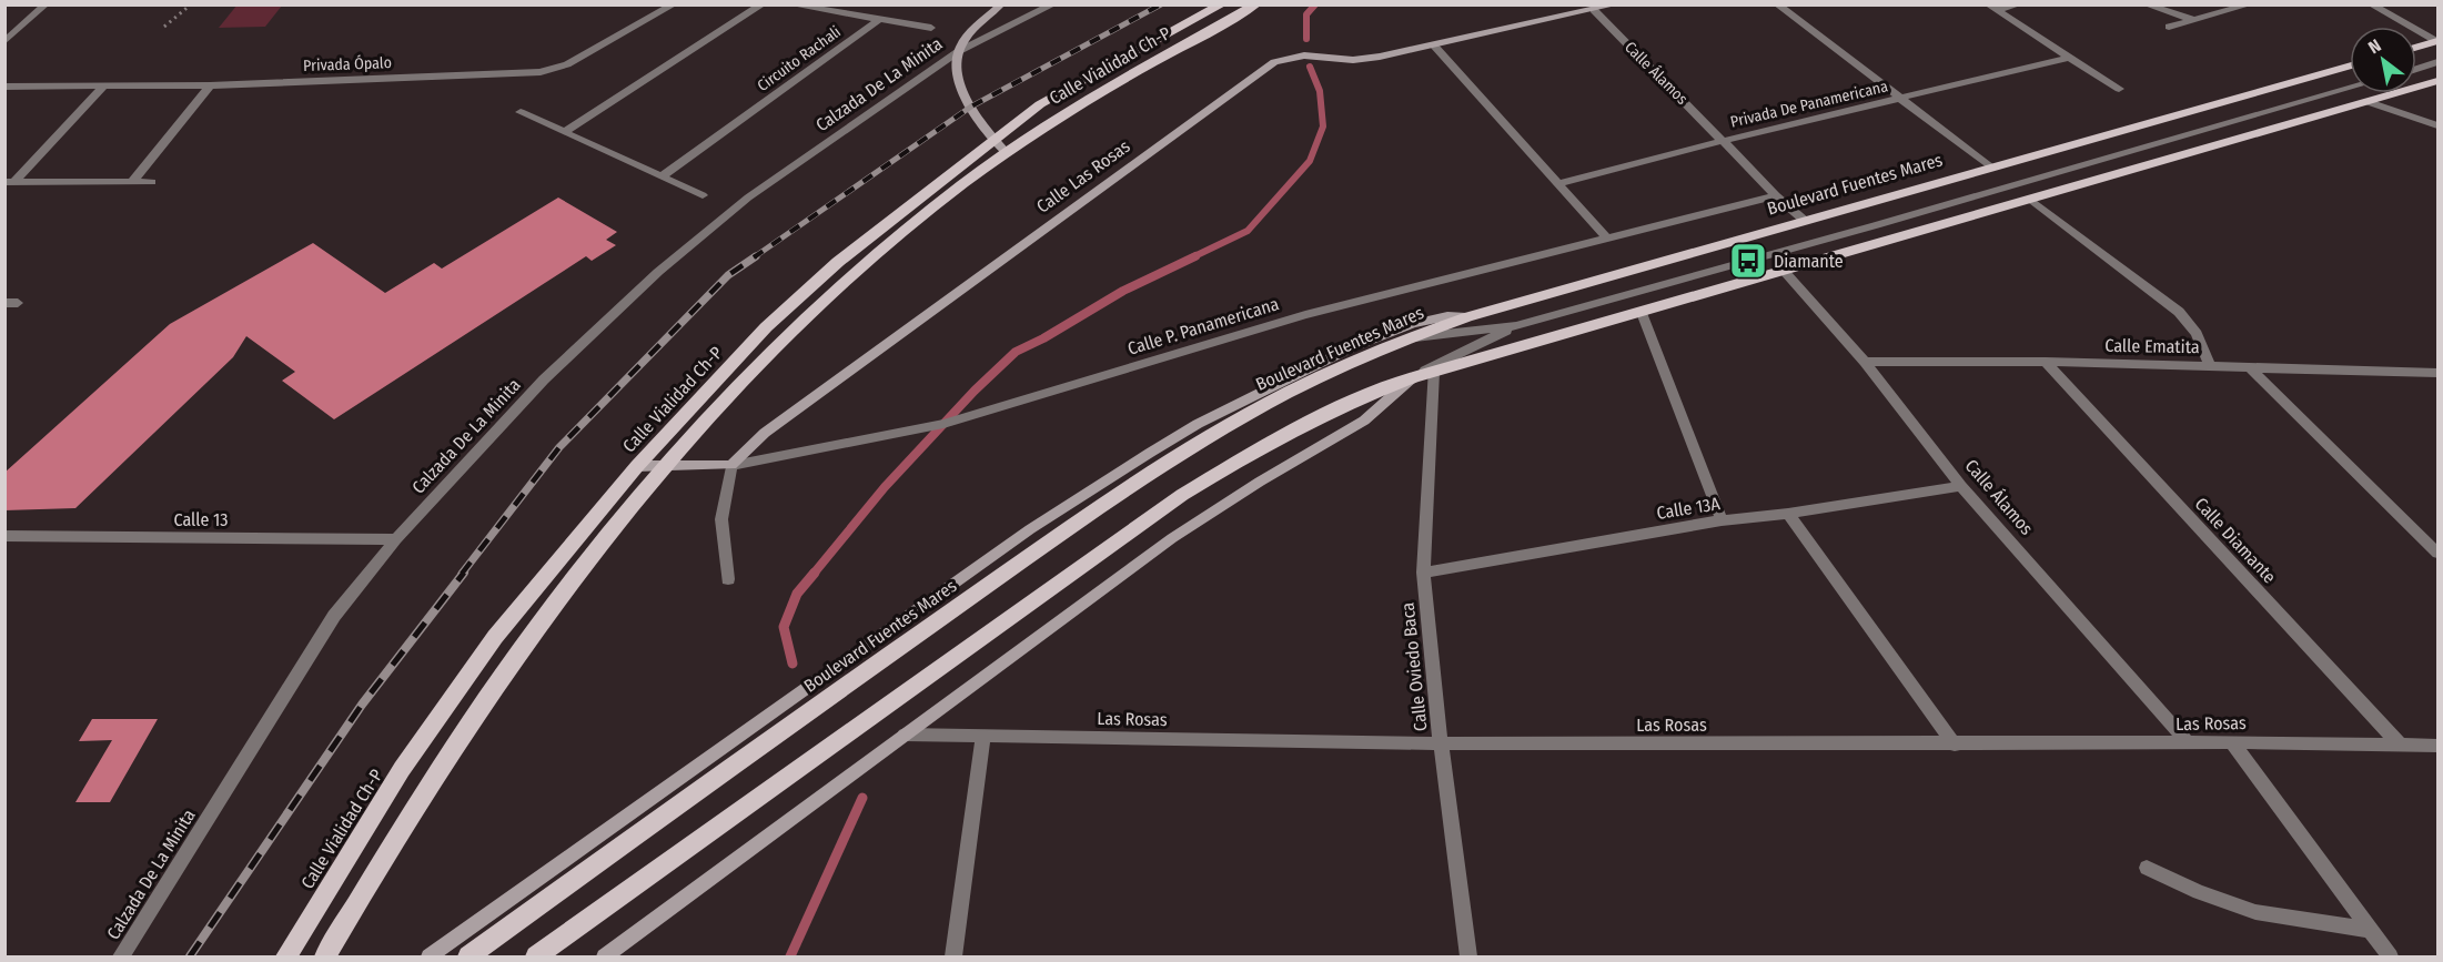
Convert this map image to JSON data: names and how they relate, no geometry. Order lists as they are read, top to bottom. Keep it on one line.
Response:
{"streets":{"main road":["Calle Vialidad Ch-P","Boulevard Fuentes Mares"],"street":["Circuito Rachali","Privada Ópalo","Calle Álamos","Calzada De La Minita","Privada De Panamericana","Calle Las Rosas","Calle P. Panamericana","Calle Ematita","Calle 13A","Calle 13","Calle Diamante","Calle Oviedo Baca","Las Rosas"]},"crossings":[["Calle Vialidad Ch-P","Calzada De La Minita"],["Calle Vialidad Ch-P","Calle P. Panamericana"],["Calle Álamos","Privada De Panamericana"],["Calle Álamos","Calle Las Rosas"],["Calle Álamos","Boulevard Fuentes Mares"],["Calle Álamos","Calle P. Panamericana"],["Calle Álamos","Calle Ematita"],["Calle Álamos","Calle 13A"],["Calle Álamos","Las Rosas"],["Calzada De La Minita","Calle 13"],["Calle Las Rosas","Calle P. Panamericana"],["Calle Ematita","Calle Diamante"],["Calle 13A","Calle Oviedo Baca"],["Calle Diamante","Las Rosas"],["Calle Oviedo Baca","Las Rosas"]],"places":{"bus stop":["Diamante"]},"north":"top left"}
